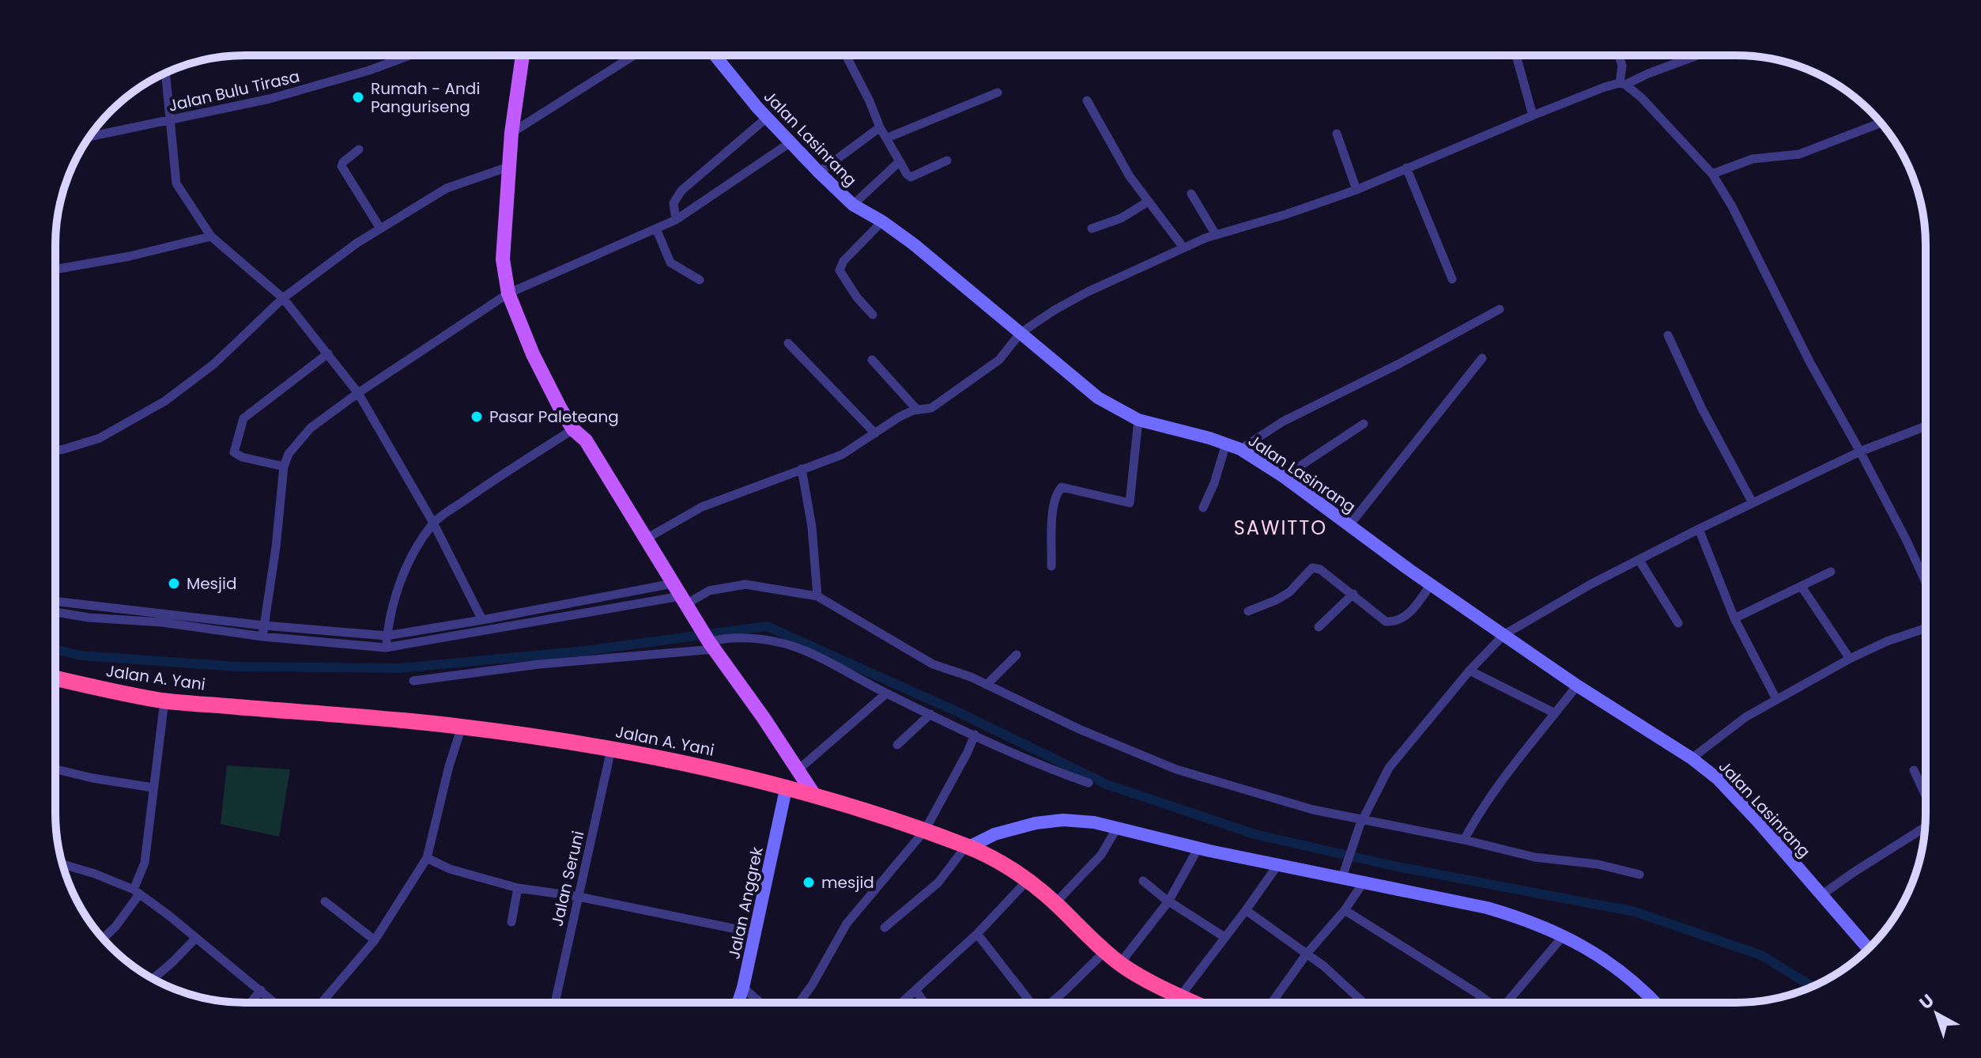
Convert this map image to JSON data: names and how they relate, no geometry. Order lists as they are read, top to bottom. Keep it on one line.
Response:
{"streets":{"highway":["Jalan A. Yani"],"street":["Jalan Bulu Tirasa","Jalan Lasinrang","Jalan Seruni","Jalan Anggrek"]},"crossings":[["Jalan A. Yani","Jalan Seruni"],["Jalan A. Yani","Jalan Anggrek"]],"districts":["SAWITTO"],"places":["Rumah - Andi Panguriseng","Pasar Paleteang","Mesjid","mesjid"],"north":"top left"}
